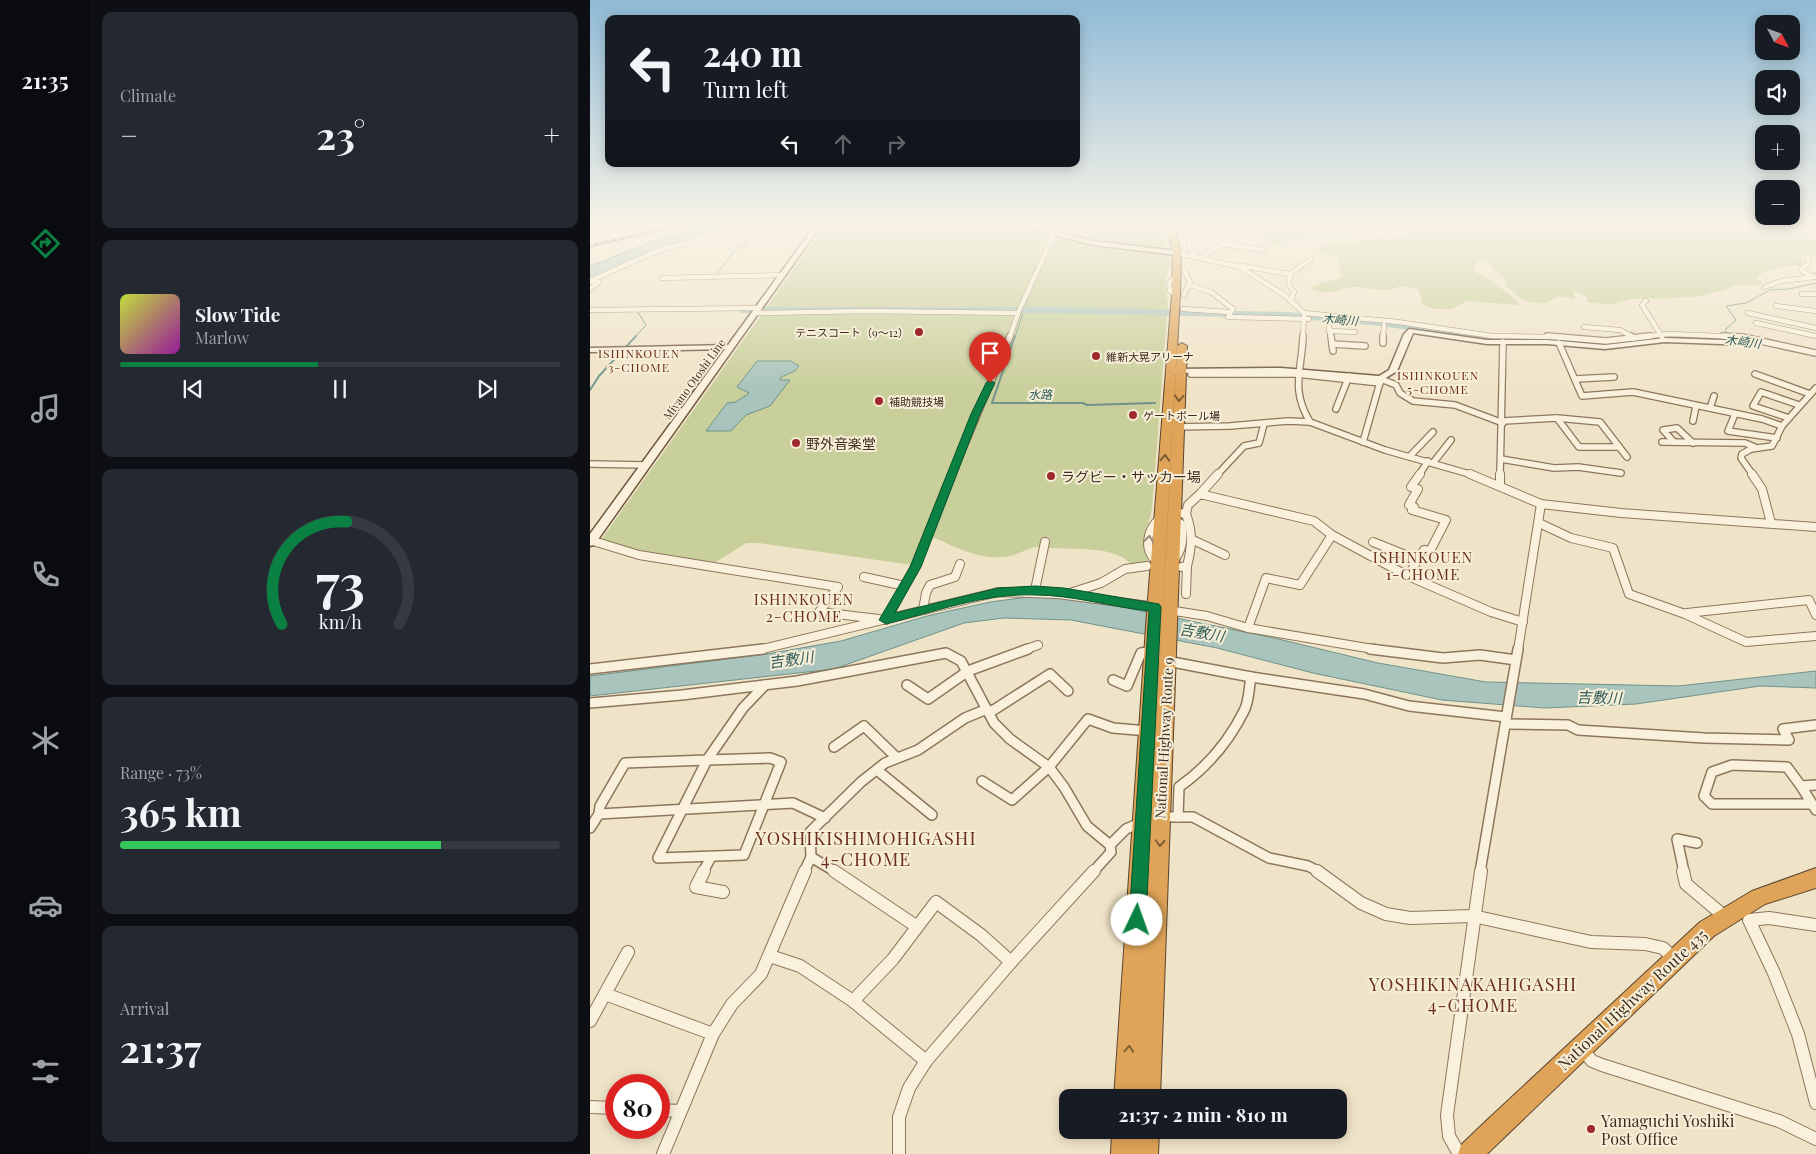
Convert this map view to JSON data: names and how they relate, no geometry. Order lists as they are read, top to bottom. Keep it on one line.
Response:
{"streets":{"highway":["National Highway Route 9","National Highway Route 435"],"street":["Miyano Otoshi Line"]},"districts":["ISHINKOUEN 3-CHOME","ISHINKOUEN 5-CHOME","ISHINKOUEN 1-CHOME","ISHINKOUEN 2-CHOME","YOSHIKISHIMOHIGASHI 4-CHOME","YOSHIKINAKAHIGASHI 4-CHOME"],"water":["木崎川","水路","吉敷川"],"places":["テニスコート（9～12）","維新大晃アリーナ","補助競技場","ゲートボール場","野外音楽堂","ラグビー・サッカー場","Yamaguchi Yoshiki Post Office"],"north":"bottom right","page":{"tabs":"21:35","tile":["Climate",["Range · 73%","365 km"],["Arrival","21:37"]],"map_buttons":["+","−"],"turn":["240 m","Turn left"],"heat":["−","23°","+"],"song":["Slow Tide","Marlow"],"limit":"80","trip":"21:37 · 2 min · 810 m","gauge":["73","km/h"]}}
